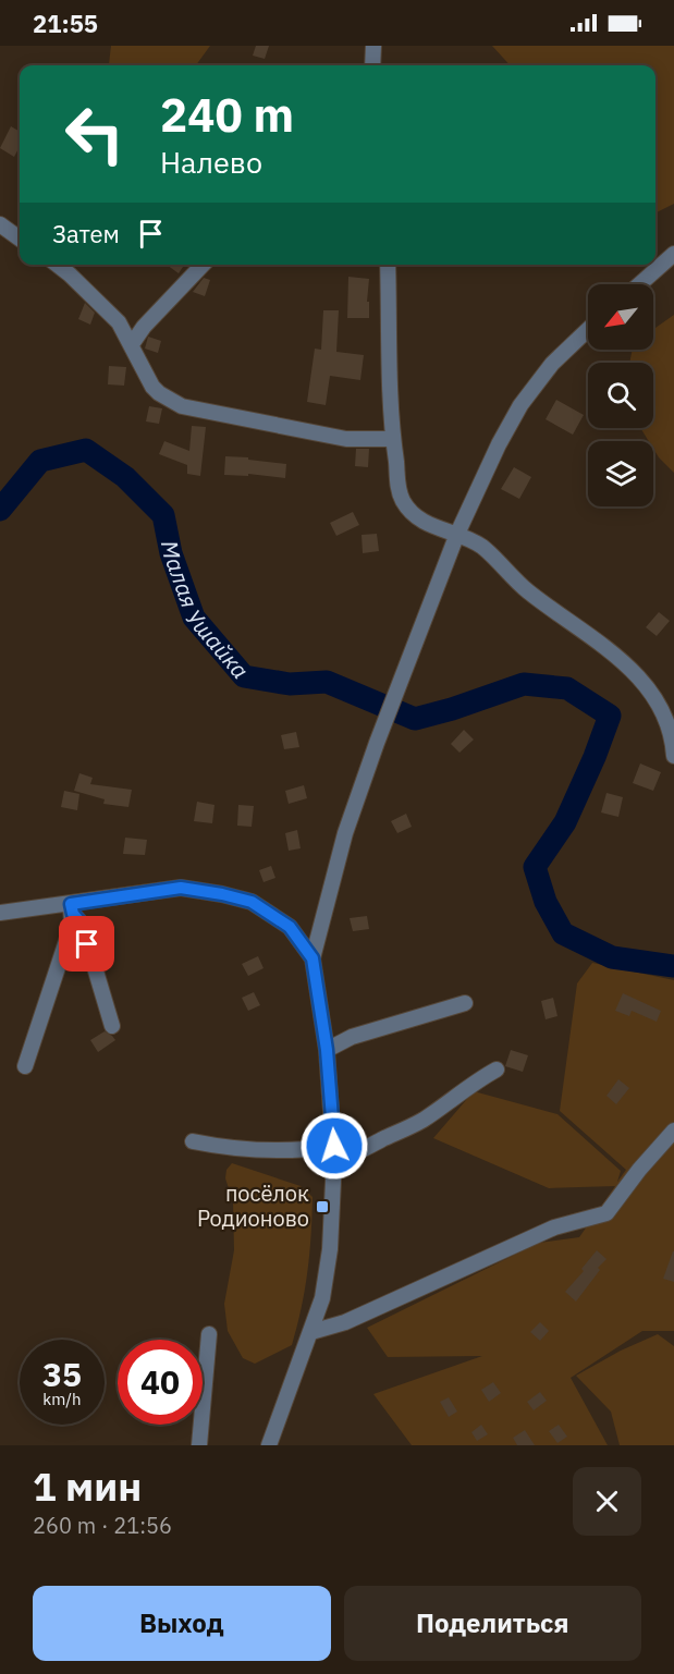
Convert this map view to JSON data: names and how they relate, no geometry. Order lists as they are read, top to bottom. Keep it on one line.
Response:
{"water":["Малая Ушайка"],"places":{"transit":["посёлок Родионово"]},"north":"bottom left","page":{"status":"21:55","turn":["240 m","Налево"],"then":"Затем","speed":"35 km/h","limit":"40","heading":["1 мин","260 m · 21:56"],"buttons":["Выход","Поделиться"]}}
